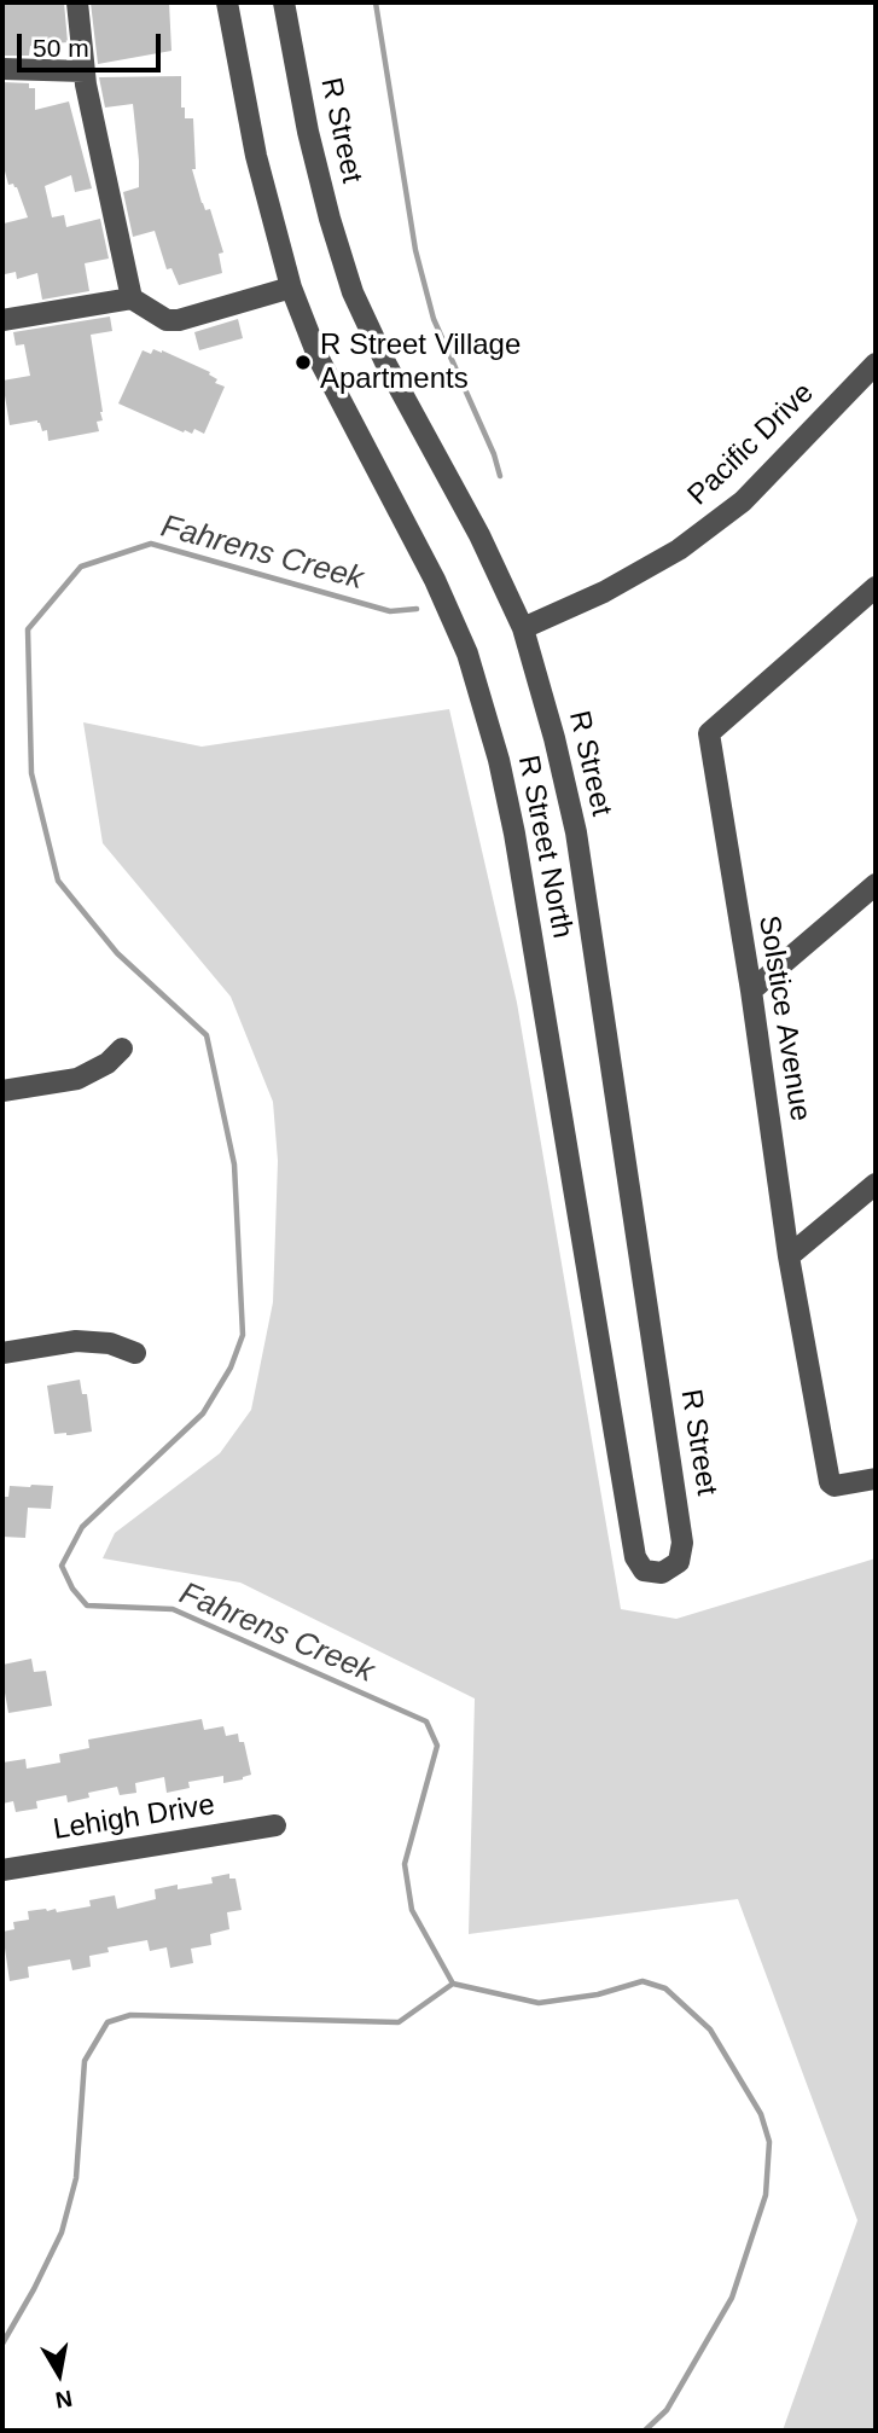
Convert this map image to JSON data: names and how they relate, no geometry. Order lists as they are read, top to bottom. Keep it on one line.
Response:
{"streets":{"street":["R Street","Pacific Drive","R Street North","Solstice Avenue","Lehigh Drive"]},"crossings":[["R Street","Pacific Drive"],["R Street","R Street North"]],"water":["Fahrens Creek"],"places":["R Street Village Apartments"],"scale_bar":"50 m","north":"bottom"}
